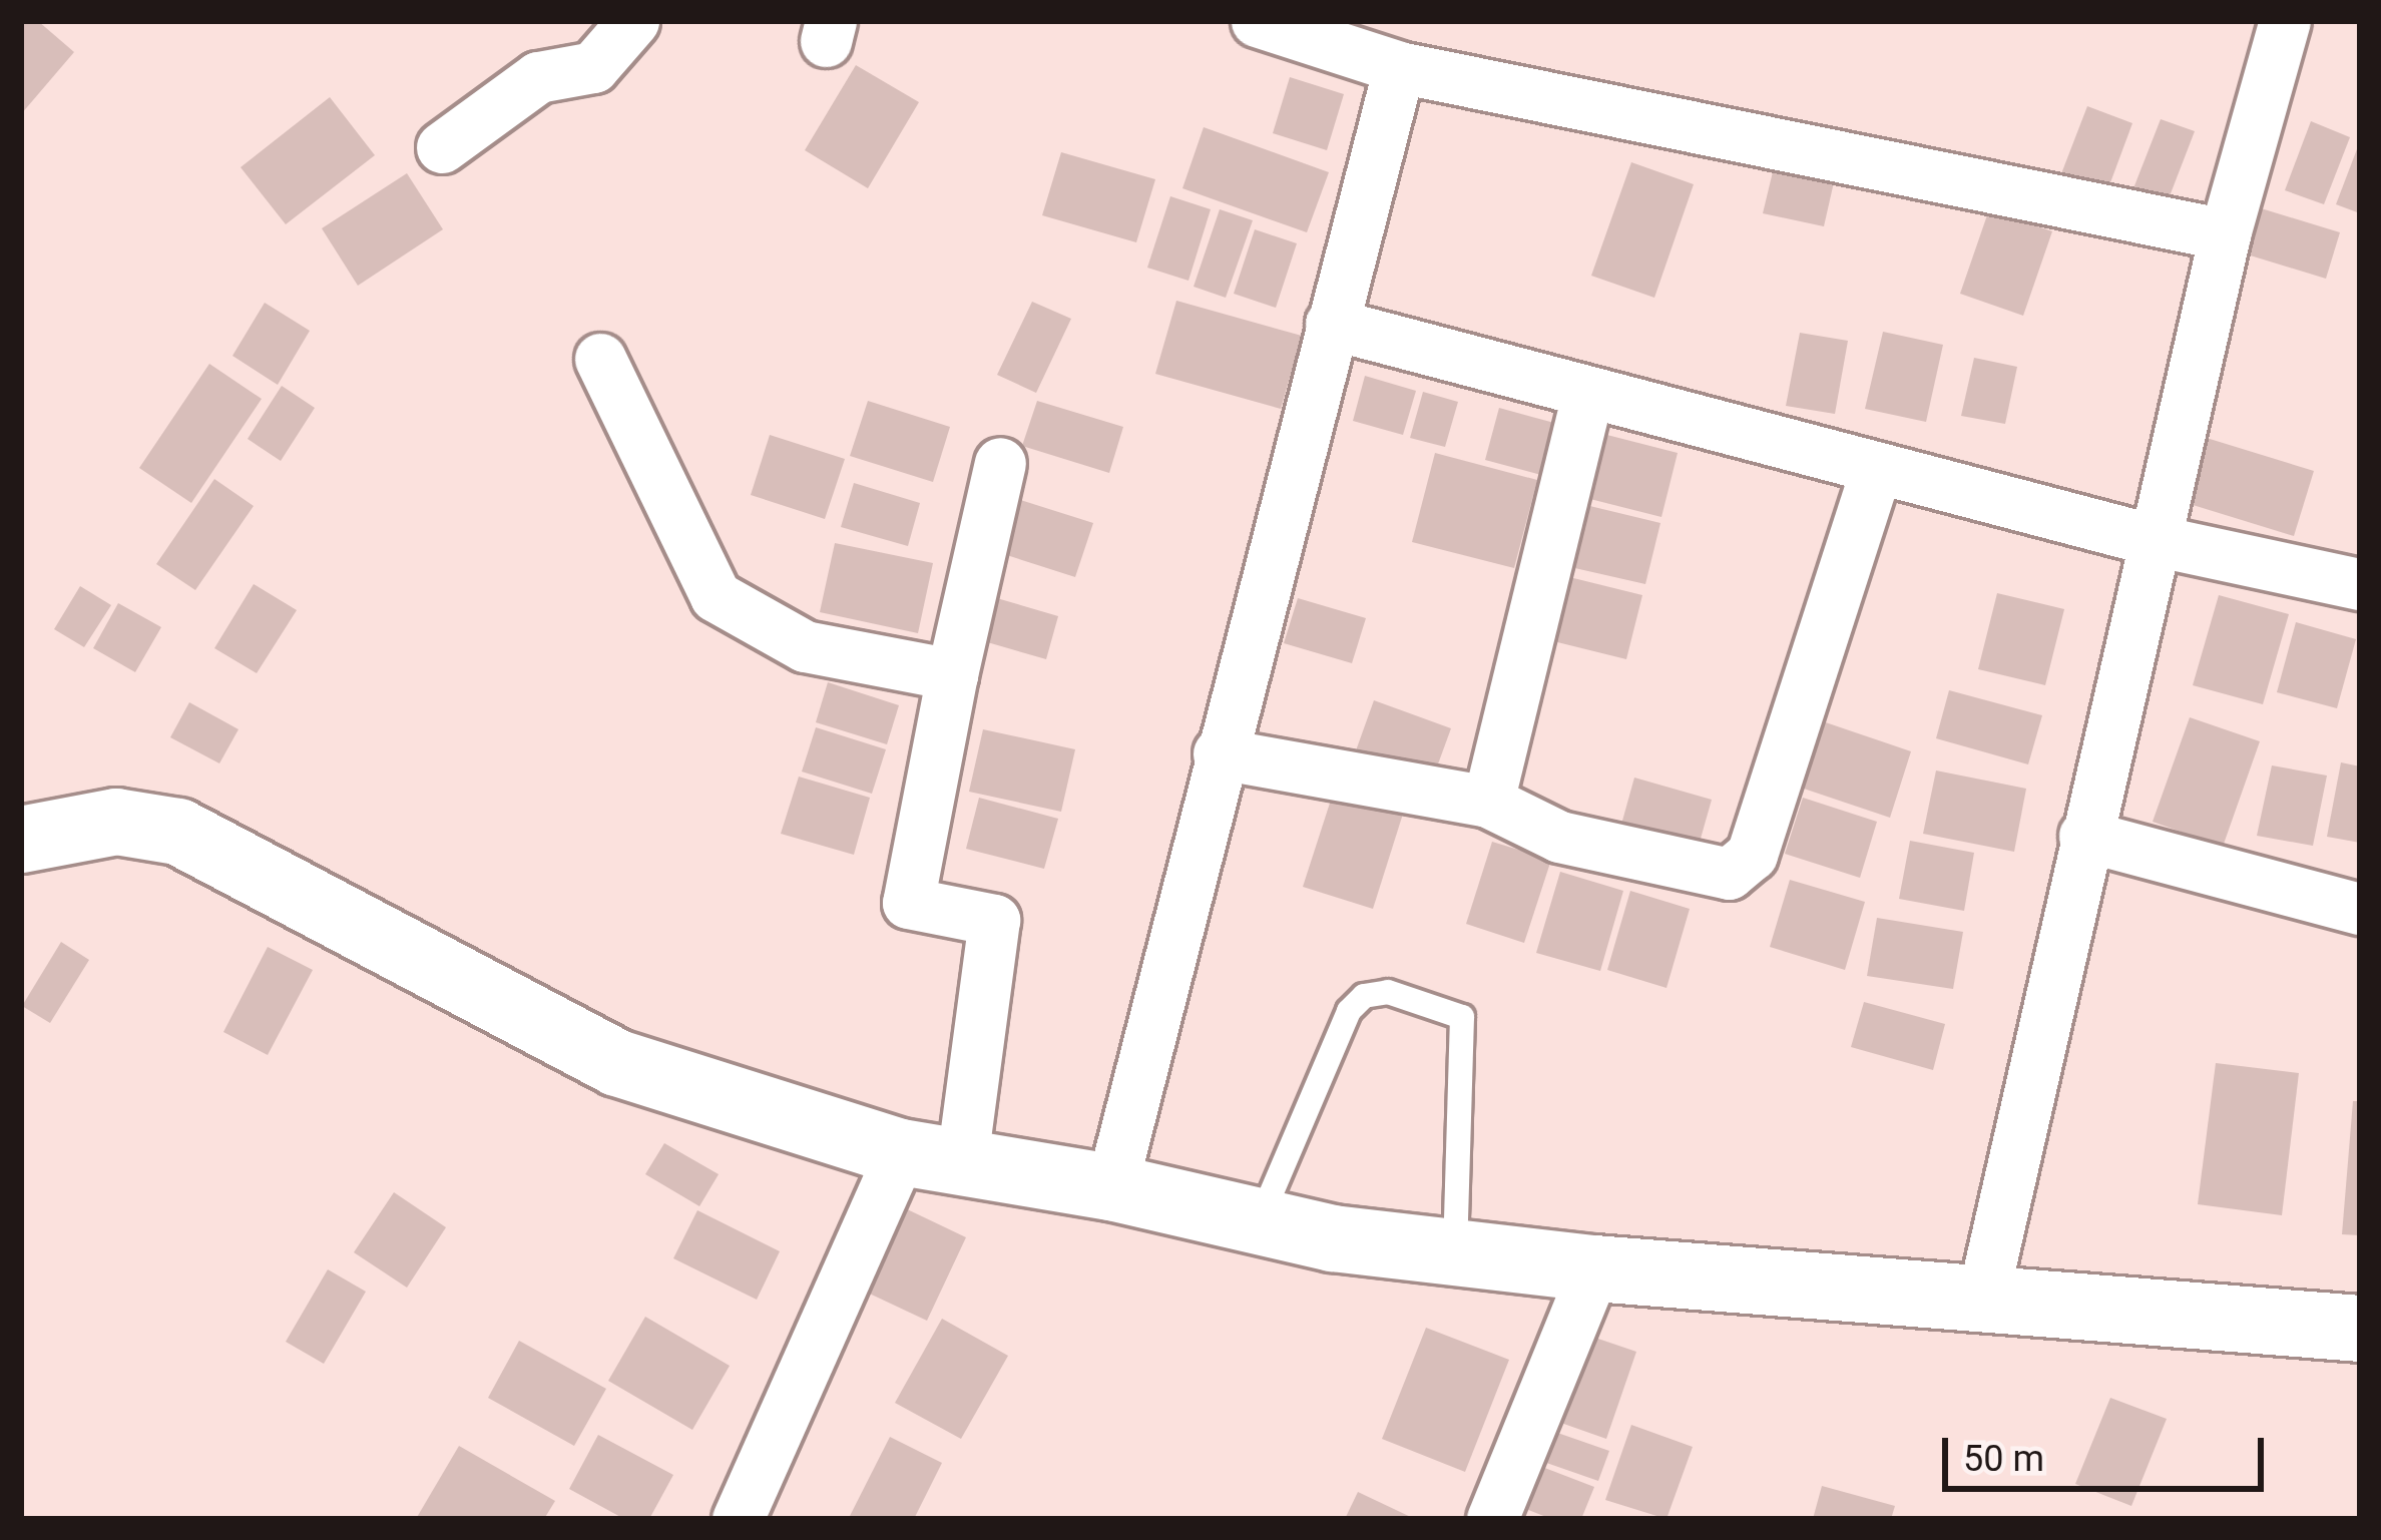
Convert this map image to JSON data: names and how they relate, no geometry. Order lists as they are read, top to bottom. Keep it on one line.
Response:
{"scale_bar":"50 m"}
